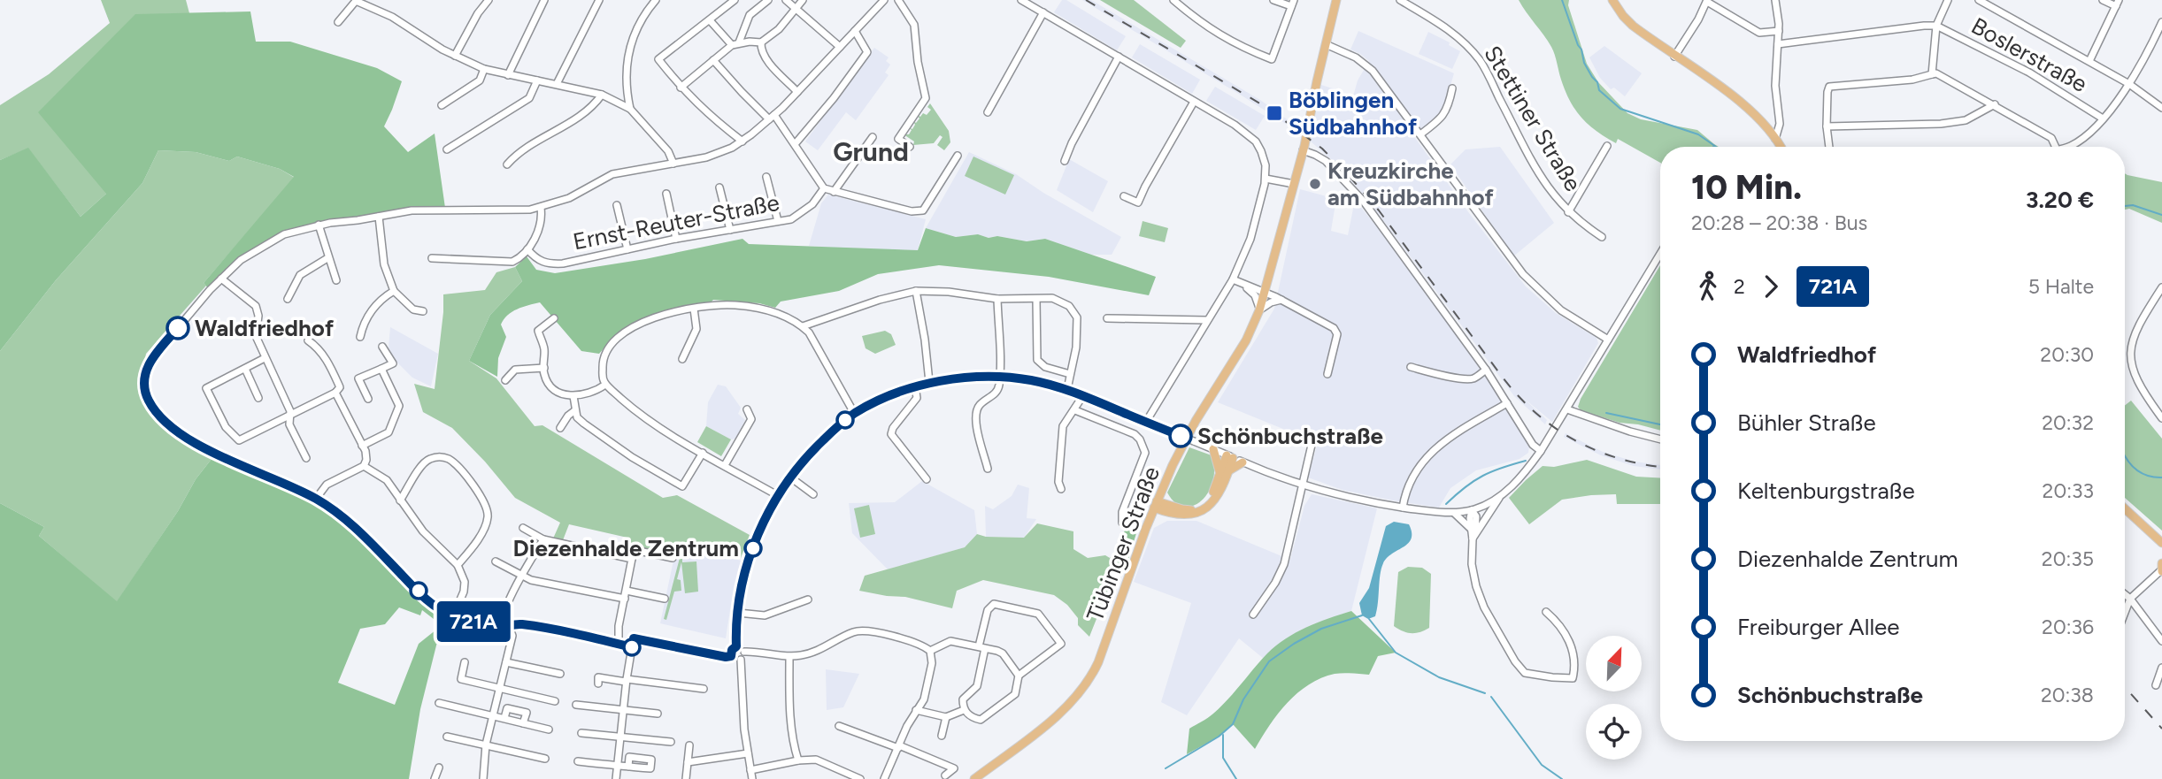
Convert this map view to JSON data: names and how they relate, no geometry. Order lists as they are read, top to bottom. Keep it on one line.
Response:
{"streets":{"main road":["Tübinger Straße"],"street":["Boslerstraße","Stettiner Straße","Ernst-Reuter-Straße"]},"districts":["Grund"],"places":{"transit":["Böblingen Südbahnhof"],"other":["Kreuzkirche am Südbahnhof","Waldfriedhof","Schönbuchstraße","Diezenhalde Zentrum"]},"lines":["bus line 721A"],"north":"top right","page":{"on_map":"721A","heading":["10 Min.","20:28 – 20:38 · Bus","3.20 €"],"legs":["2","721A","5 Halte"],"list":[{"name":"Waldfriedhof","value":"20:30"},{"name":"Bühler Straße","value":"20:32"},{"name":"Keltenburgstraße","value":"20:33"},{"name":"Diezenhalde Zentrum","value":"20:35"},{"name":"Freiburger Allee","value":"20:36"},{"name":"Schönbuchstraße","value":"20:38"}]}}
